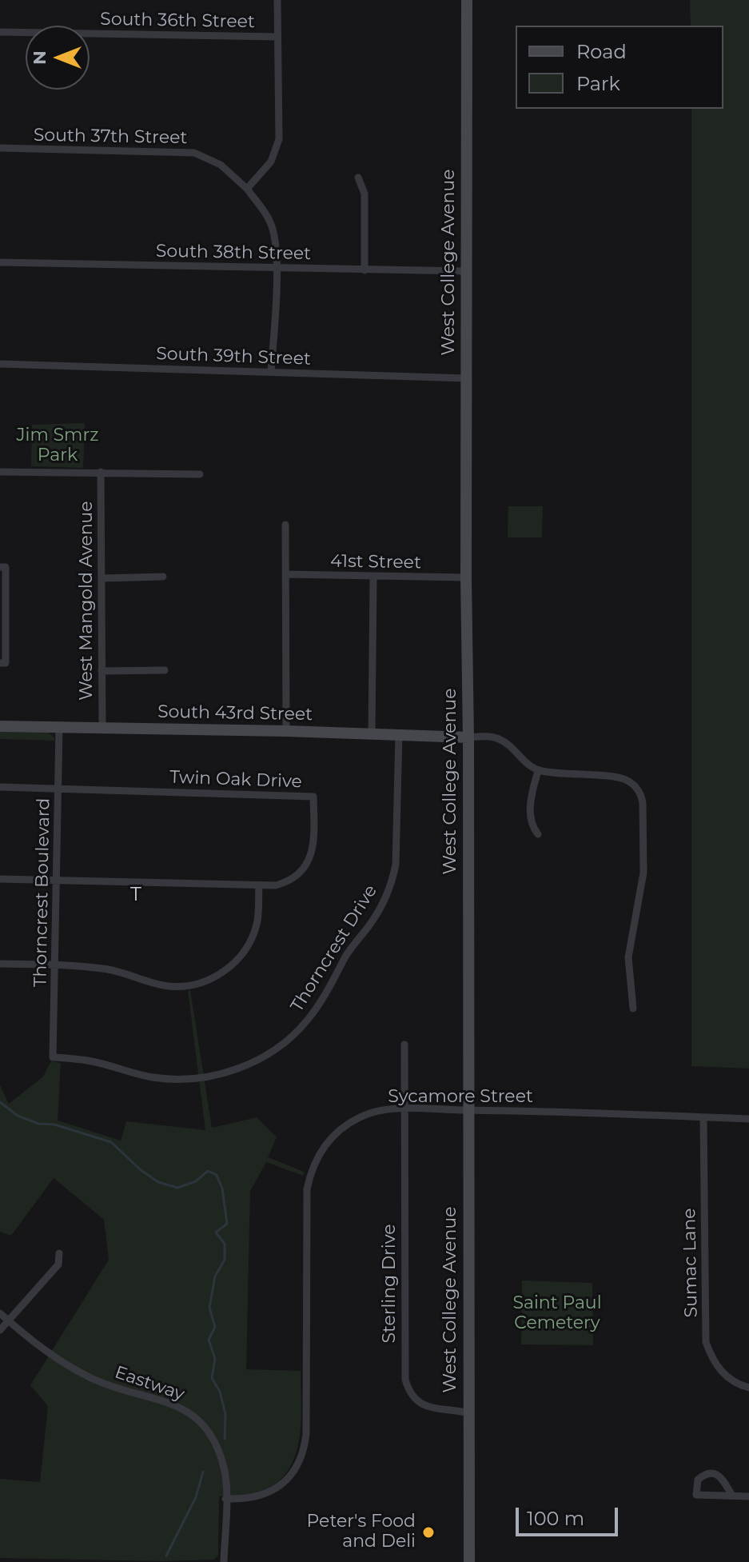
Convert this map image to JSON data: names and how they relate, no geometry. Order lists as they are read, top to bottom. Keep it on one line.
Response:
{"streets":{"street":["South 36th Street","South 37th Street","South 38th Street","West College Avenue","South 39th Street","41st Street","West Mangold Avenue","South 43rd Street","Twin Oak Drive","Thorncrest Boulevard","Thorncrest Drive","Sycamore Street","Sumac Lane","Sterling Drive","Eastway"]},"crossings":[["South 38th Street","West College Avenue"],["West College Avenue","South 39th Street"],["West College Avenue","41st Street"],["West College Avenue","South 43rd Street"],["West College Avenue","Sycamore Street"],["West College Avenue","Sterling Drive"],["West Mangold Avenue","South 43rd Street"],["South 43rd Street","Thorncrest Boulevard"],["South 43rd Street","Thorncrest Drive"],["Twin Oak Drive","Thorncrest Boulevard"],["Thorncrest Boulevard","Thorncrest Drive"],["Sycamore Street","Sumac Lane"],["Sycamore Street","Sterling Drive"],["Sycamore Street","Eastway"]],"districts":["T"],"parks":["Jim Smrz Park","Saint Paul Cemetery"],"places":["Peter's Food and Deli"],"legend":["Road","Park"],"scale_bar":"100 m","north":"left"}
